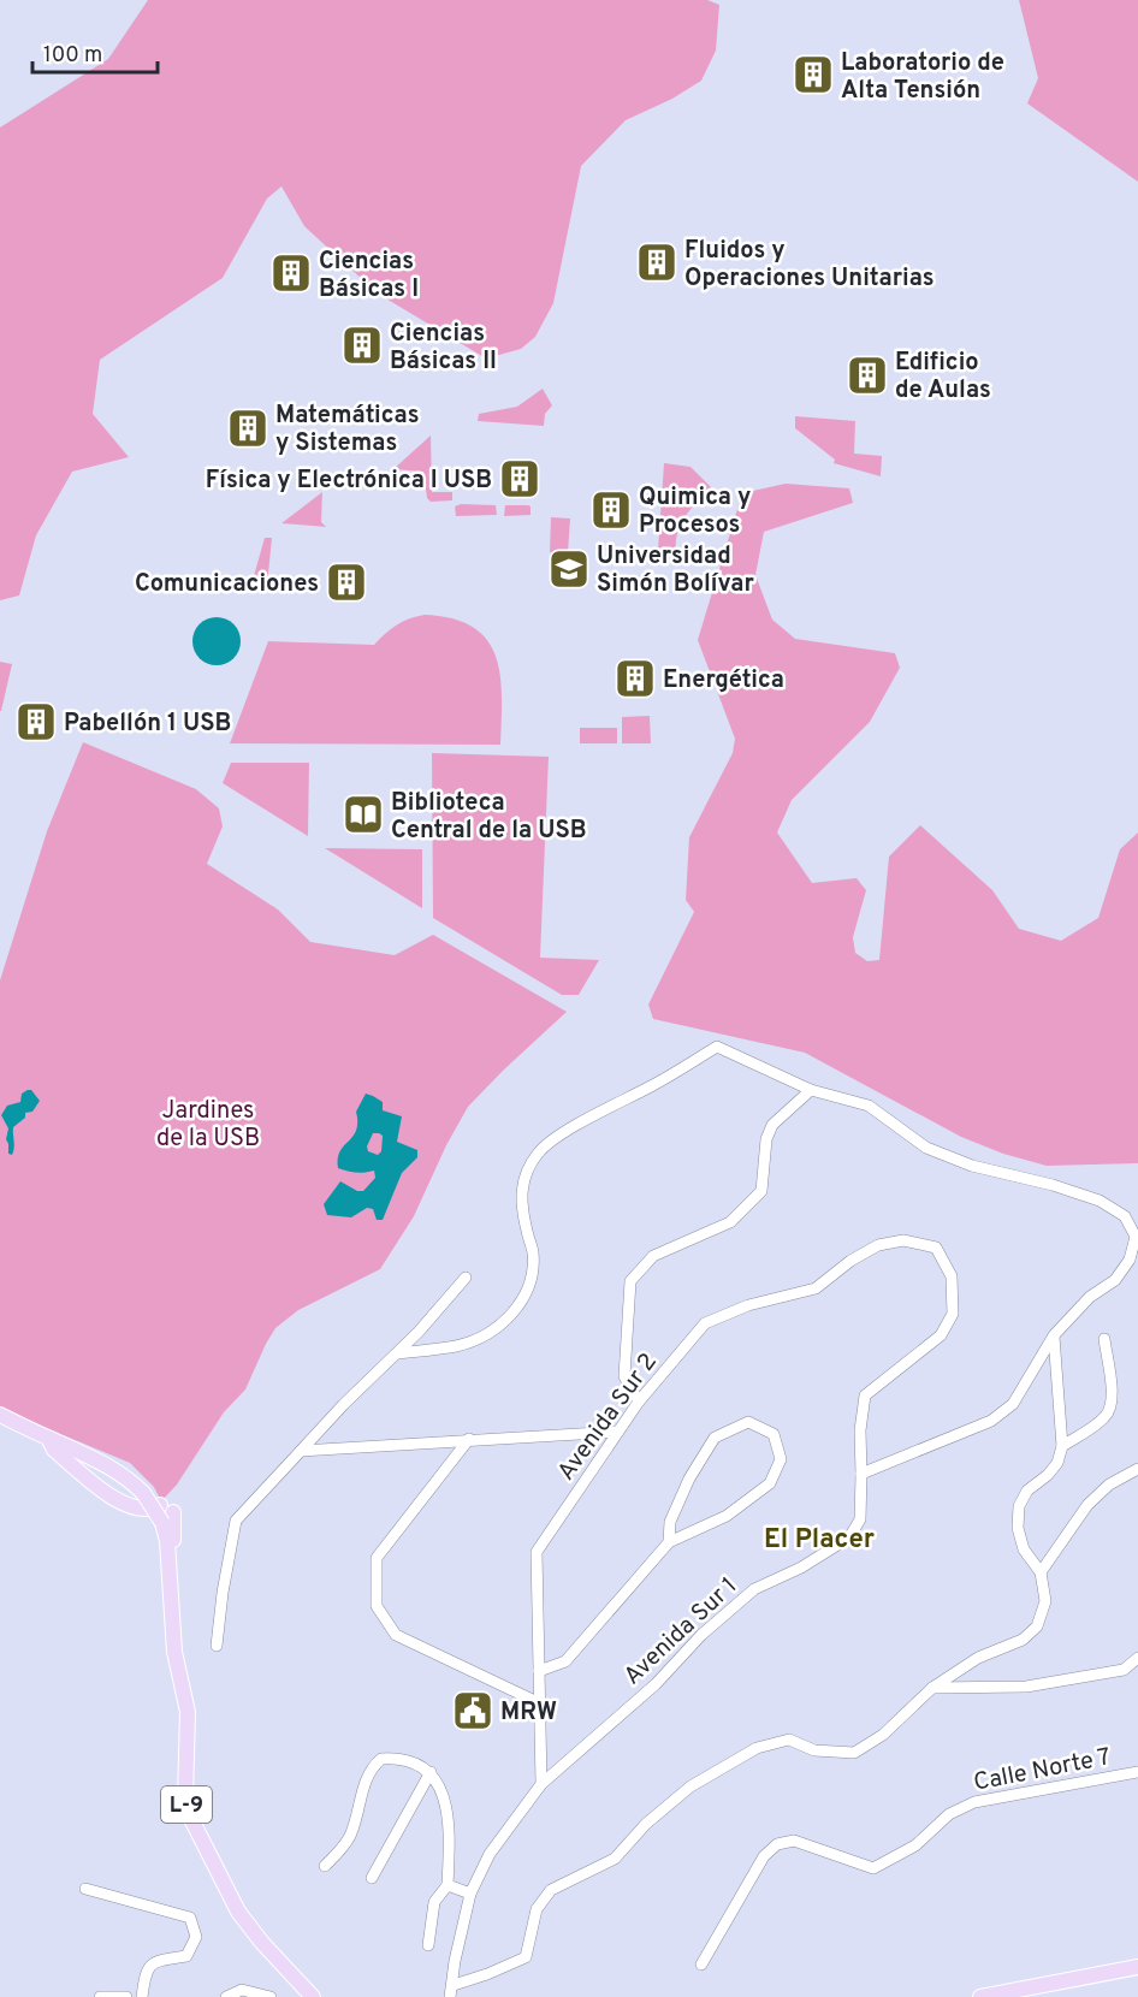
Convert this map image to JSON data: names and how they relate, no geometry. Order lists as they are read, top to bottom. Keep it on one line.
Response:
{"streets":{"main road":["L-9"],"street":["Avenida Sur 2","Avenida Sur 1","Calle Norte 7"]},"crossings":[["Avenida Sur 2","Avenida Sur 1"]],"districts":["El Placer"],"parks":["Jardines de la USB"],"places":{"building":["Laboratorio de Alta Tensión","Fluidos y Operaciones Unitarias","Ciencias Básicas I","Ciencias Básicas II","Edificio de Aulas","Matemáticas y Sistemas","Física y Electrónica I USB","Quimica y Procesos","Comunicaciones","Energética","Pabellón 1 USB"],"school or university":["Universidad Simón Bolívar"],"library":["Biblioteca Central de la USB"],"public building":["MRW"]},"scale_bar":"100 m"}
